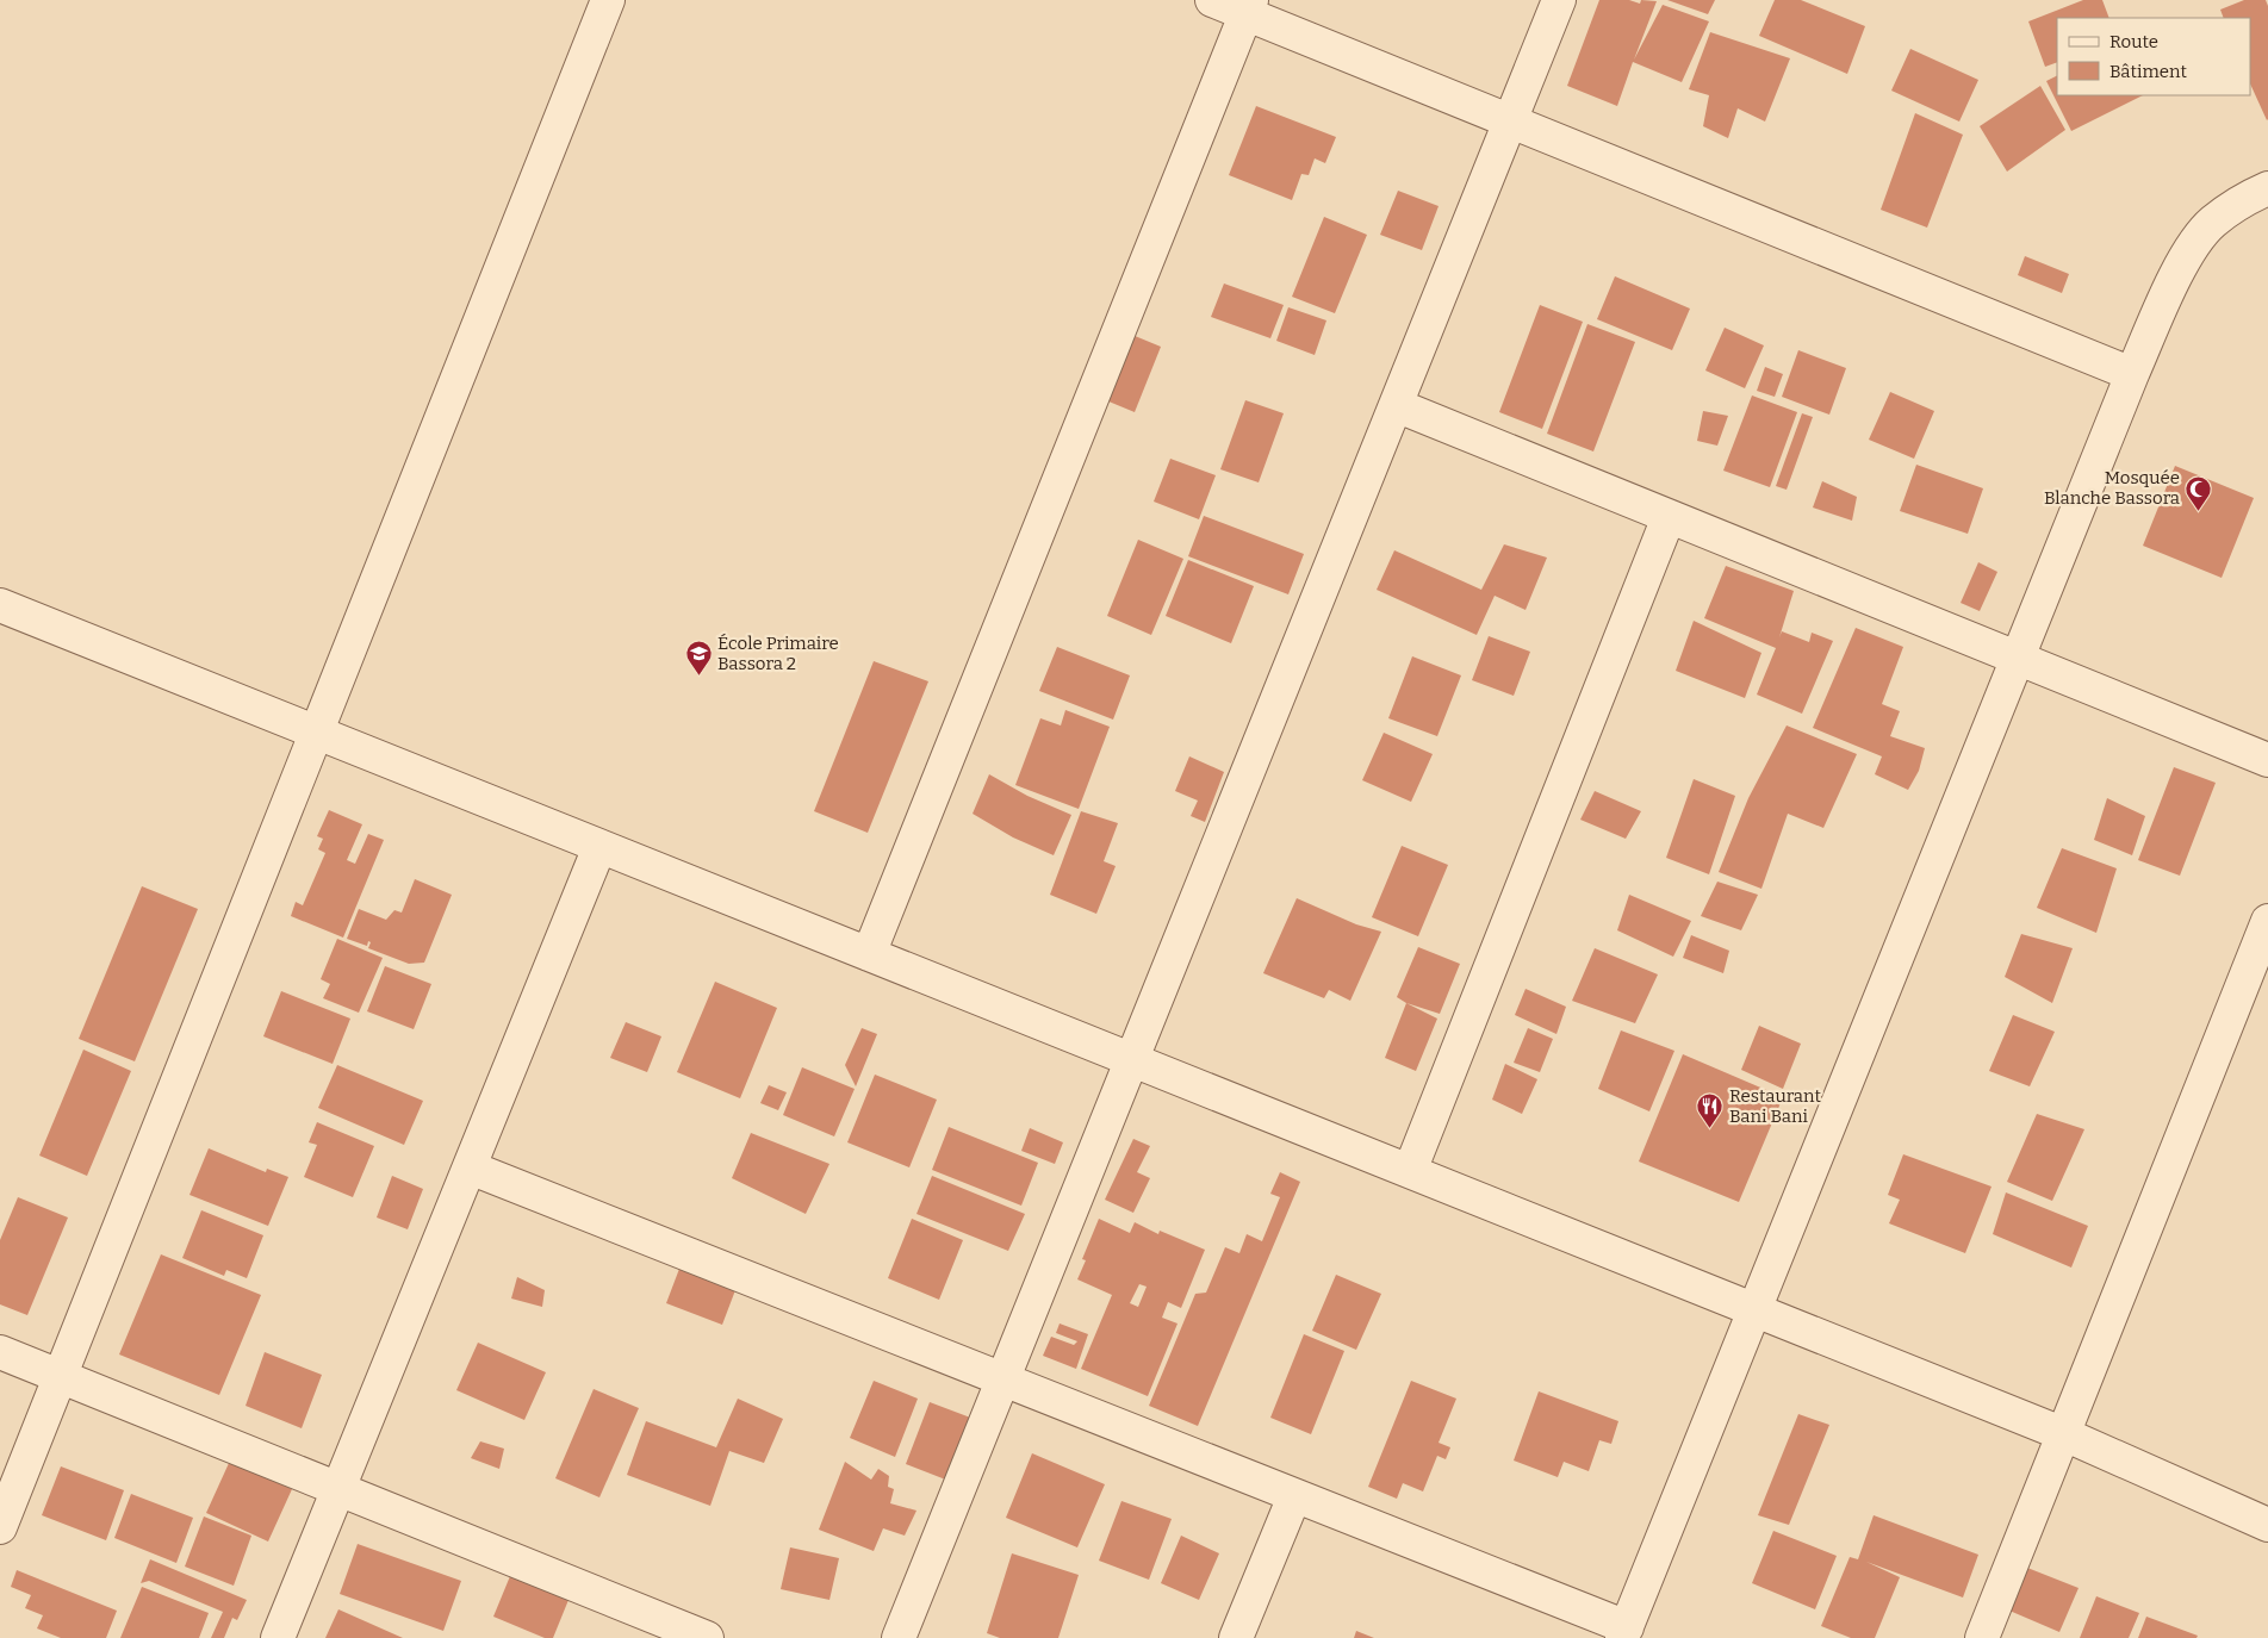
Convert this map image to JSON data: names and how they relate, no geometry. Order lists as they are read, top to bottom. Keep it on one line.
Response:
{"places":{"mosque":["Mosquée Blanche Bassora"],"school or university":["École Primaire Bassora 2"],"restaurant":["Restaurant Bani Bani"]},"legend":["Route","Bâtiment"]}
